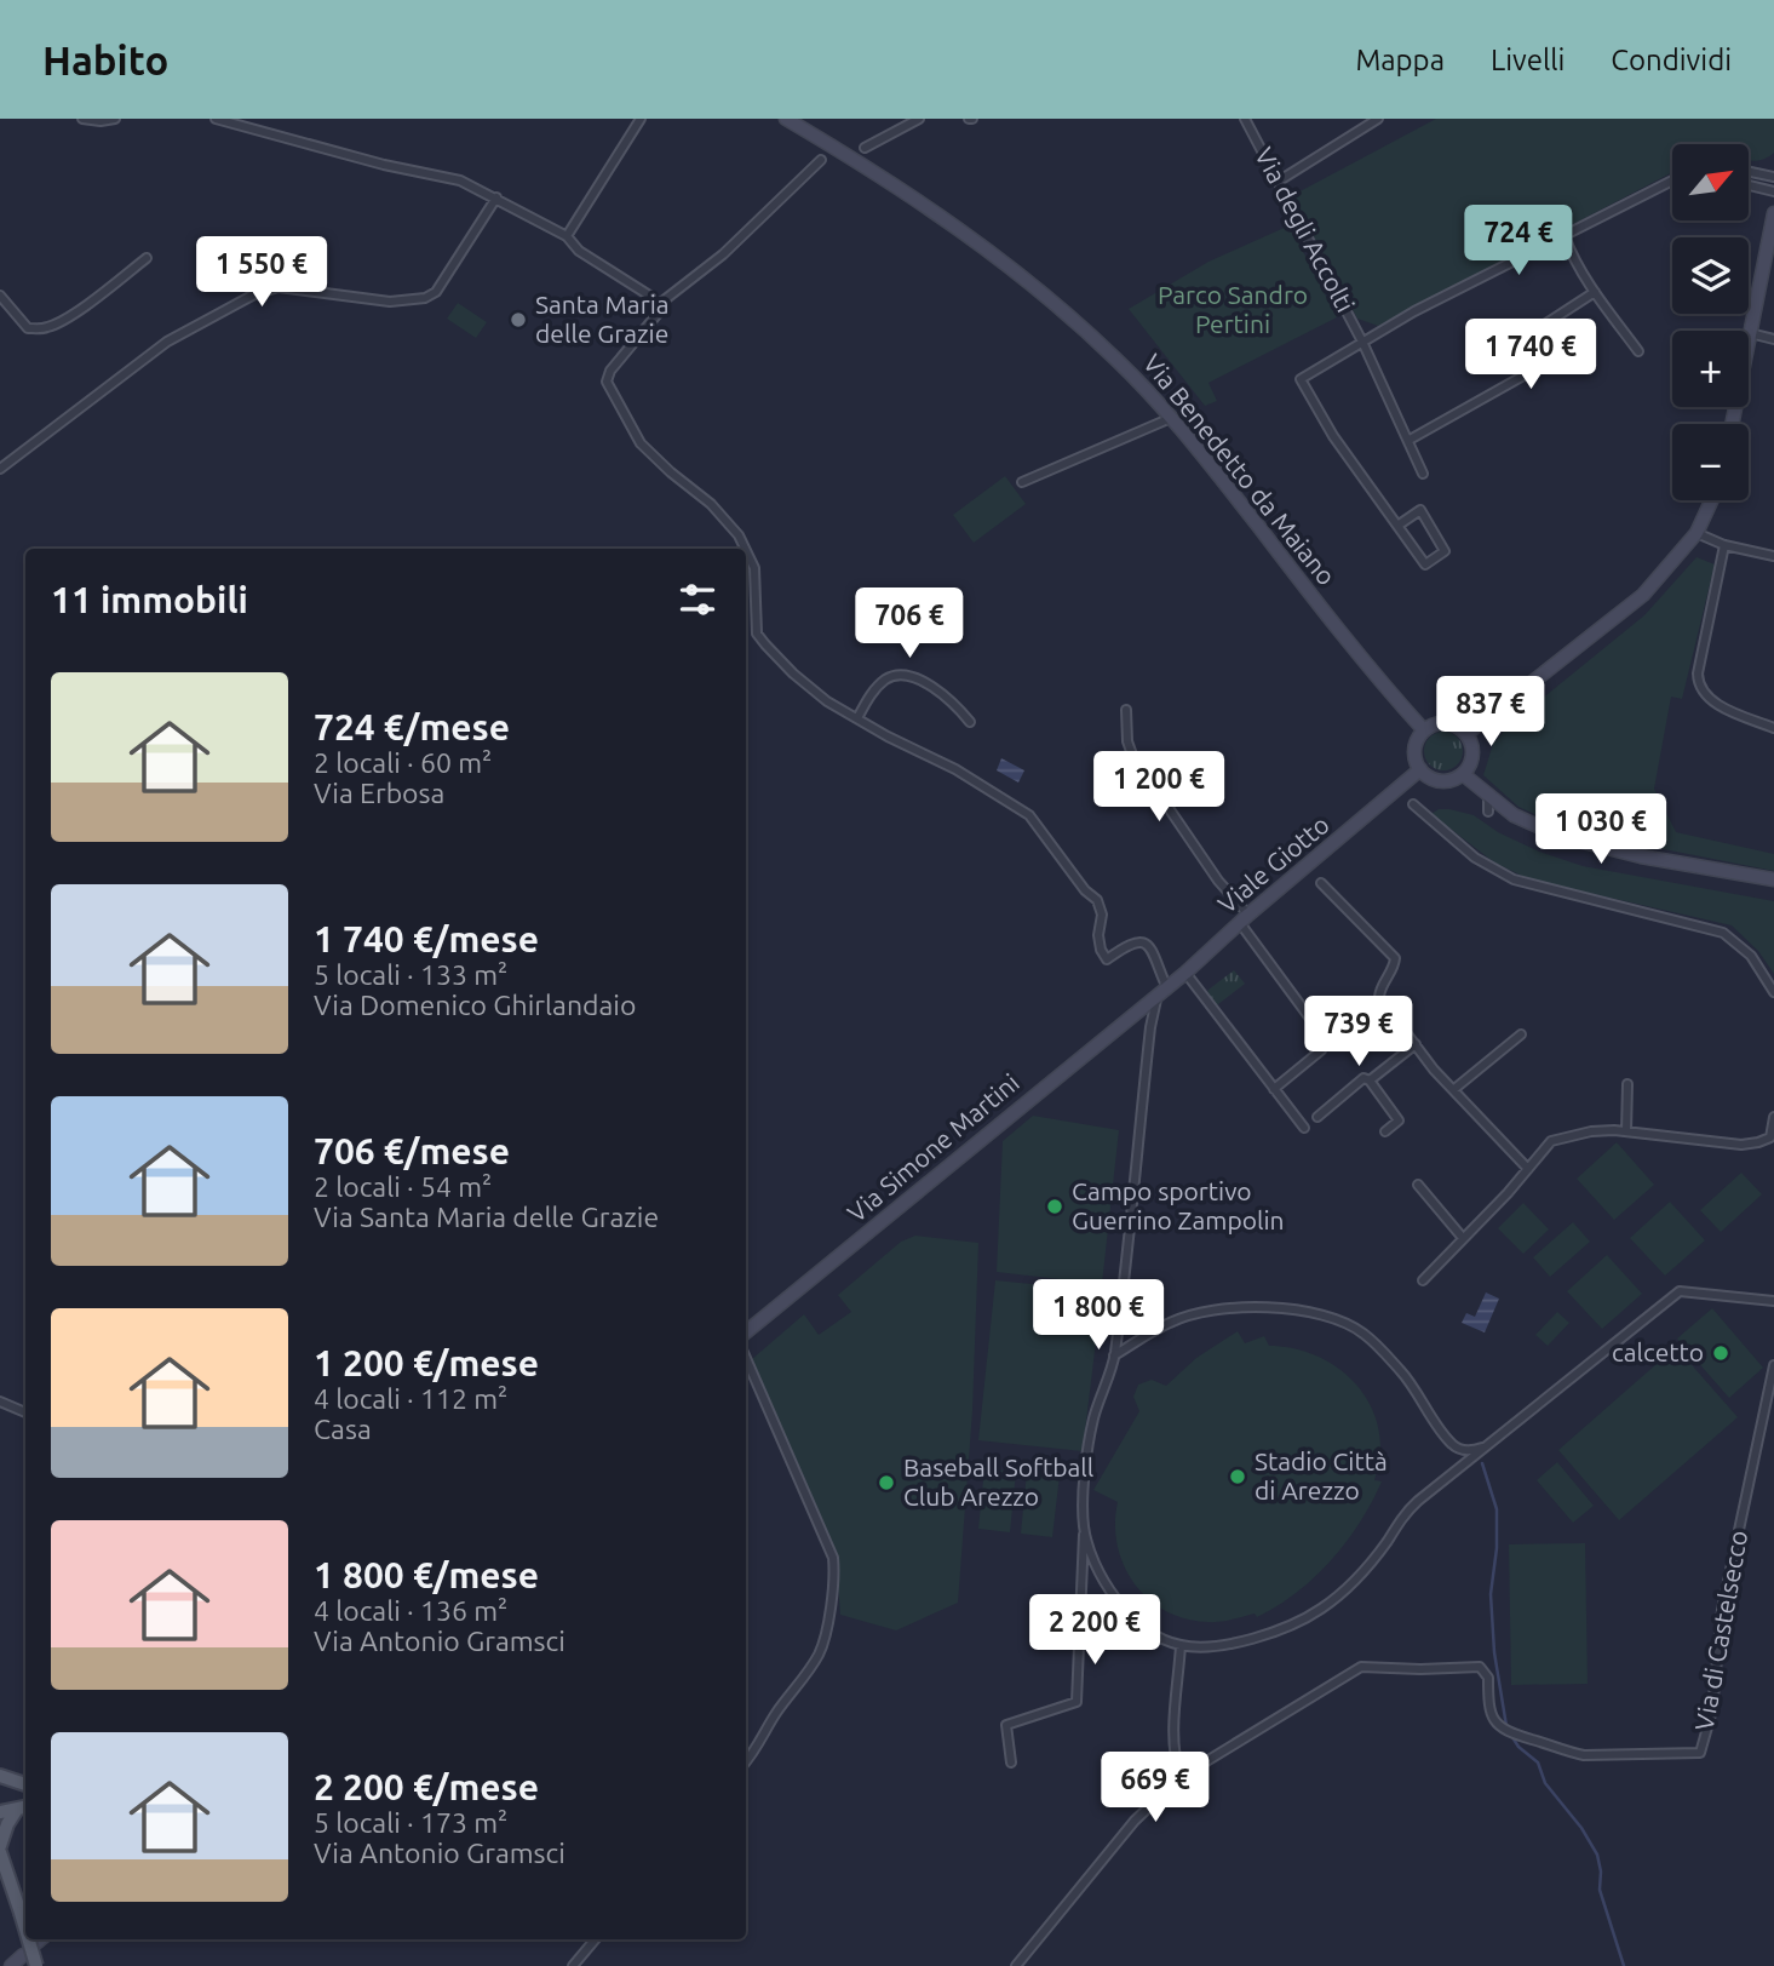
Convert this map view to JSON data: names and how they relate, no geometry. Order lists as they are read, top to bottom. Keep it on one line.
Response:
{"streets":{"street":["Via degli Accolti","Via Benedetto da Maiano","Viale Giotto","Via Simone Martini","Via di Castelsecco"]},"crossings":[["Via Benedetto da Maiano","Viale Giotto"],["Viale Giotto","Via Simone Martini"]],"parks":["Parco Sandro Pertini"],"places":["Santa Maria delle Grazie","Campo sportivo Guerrino Zampolin","calcetto","Stadio Città di Arezzo","Baseball Softball Club Arezzo"],"north":"top right","page":{"header":"Habito","nav":["Mappa","Livelli","Condividi"],"map_buttons":["+","−"],"price":["724 €","1 550 €","1 740 €","706 €","837 €","1 200 €","1 030 €","739 €","1 800 €","2 200 €","669 €"],"heading":"11 immobili","list":[{"name":"724 €/mese","note":"2 locali · 60 m² · Via Erbosa"},{"name":"1 740 €/mese","note":"5 locali · 133 m² · Via Domenico Ghirlandaio"},{"name":"706 €/mese","note":"2 locali · 54 m² · Via Santa Maria delle Grazie"},{"name":"1 200 €/mese","note":"4 locali · 112 m² · Casa"},{"name":"1 800 €/mese","note":"4 locali · 136 m² · Via Antonio Gramsci"},{"name":"2 200 €/mese","note":"5 locali · 173 m² · Via Antonio Gramsci"}]}}
